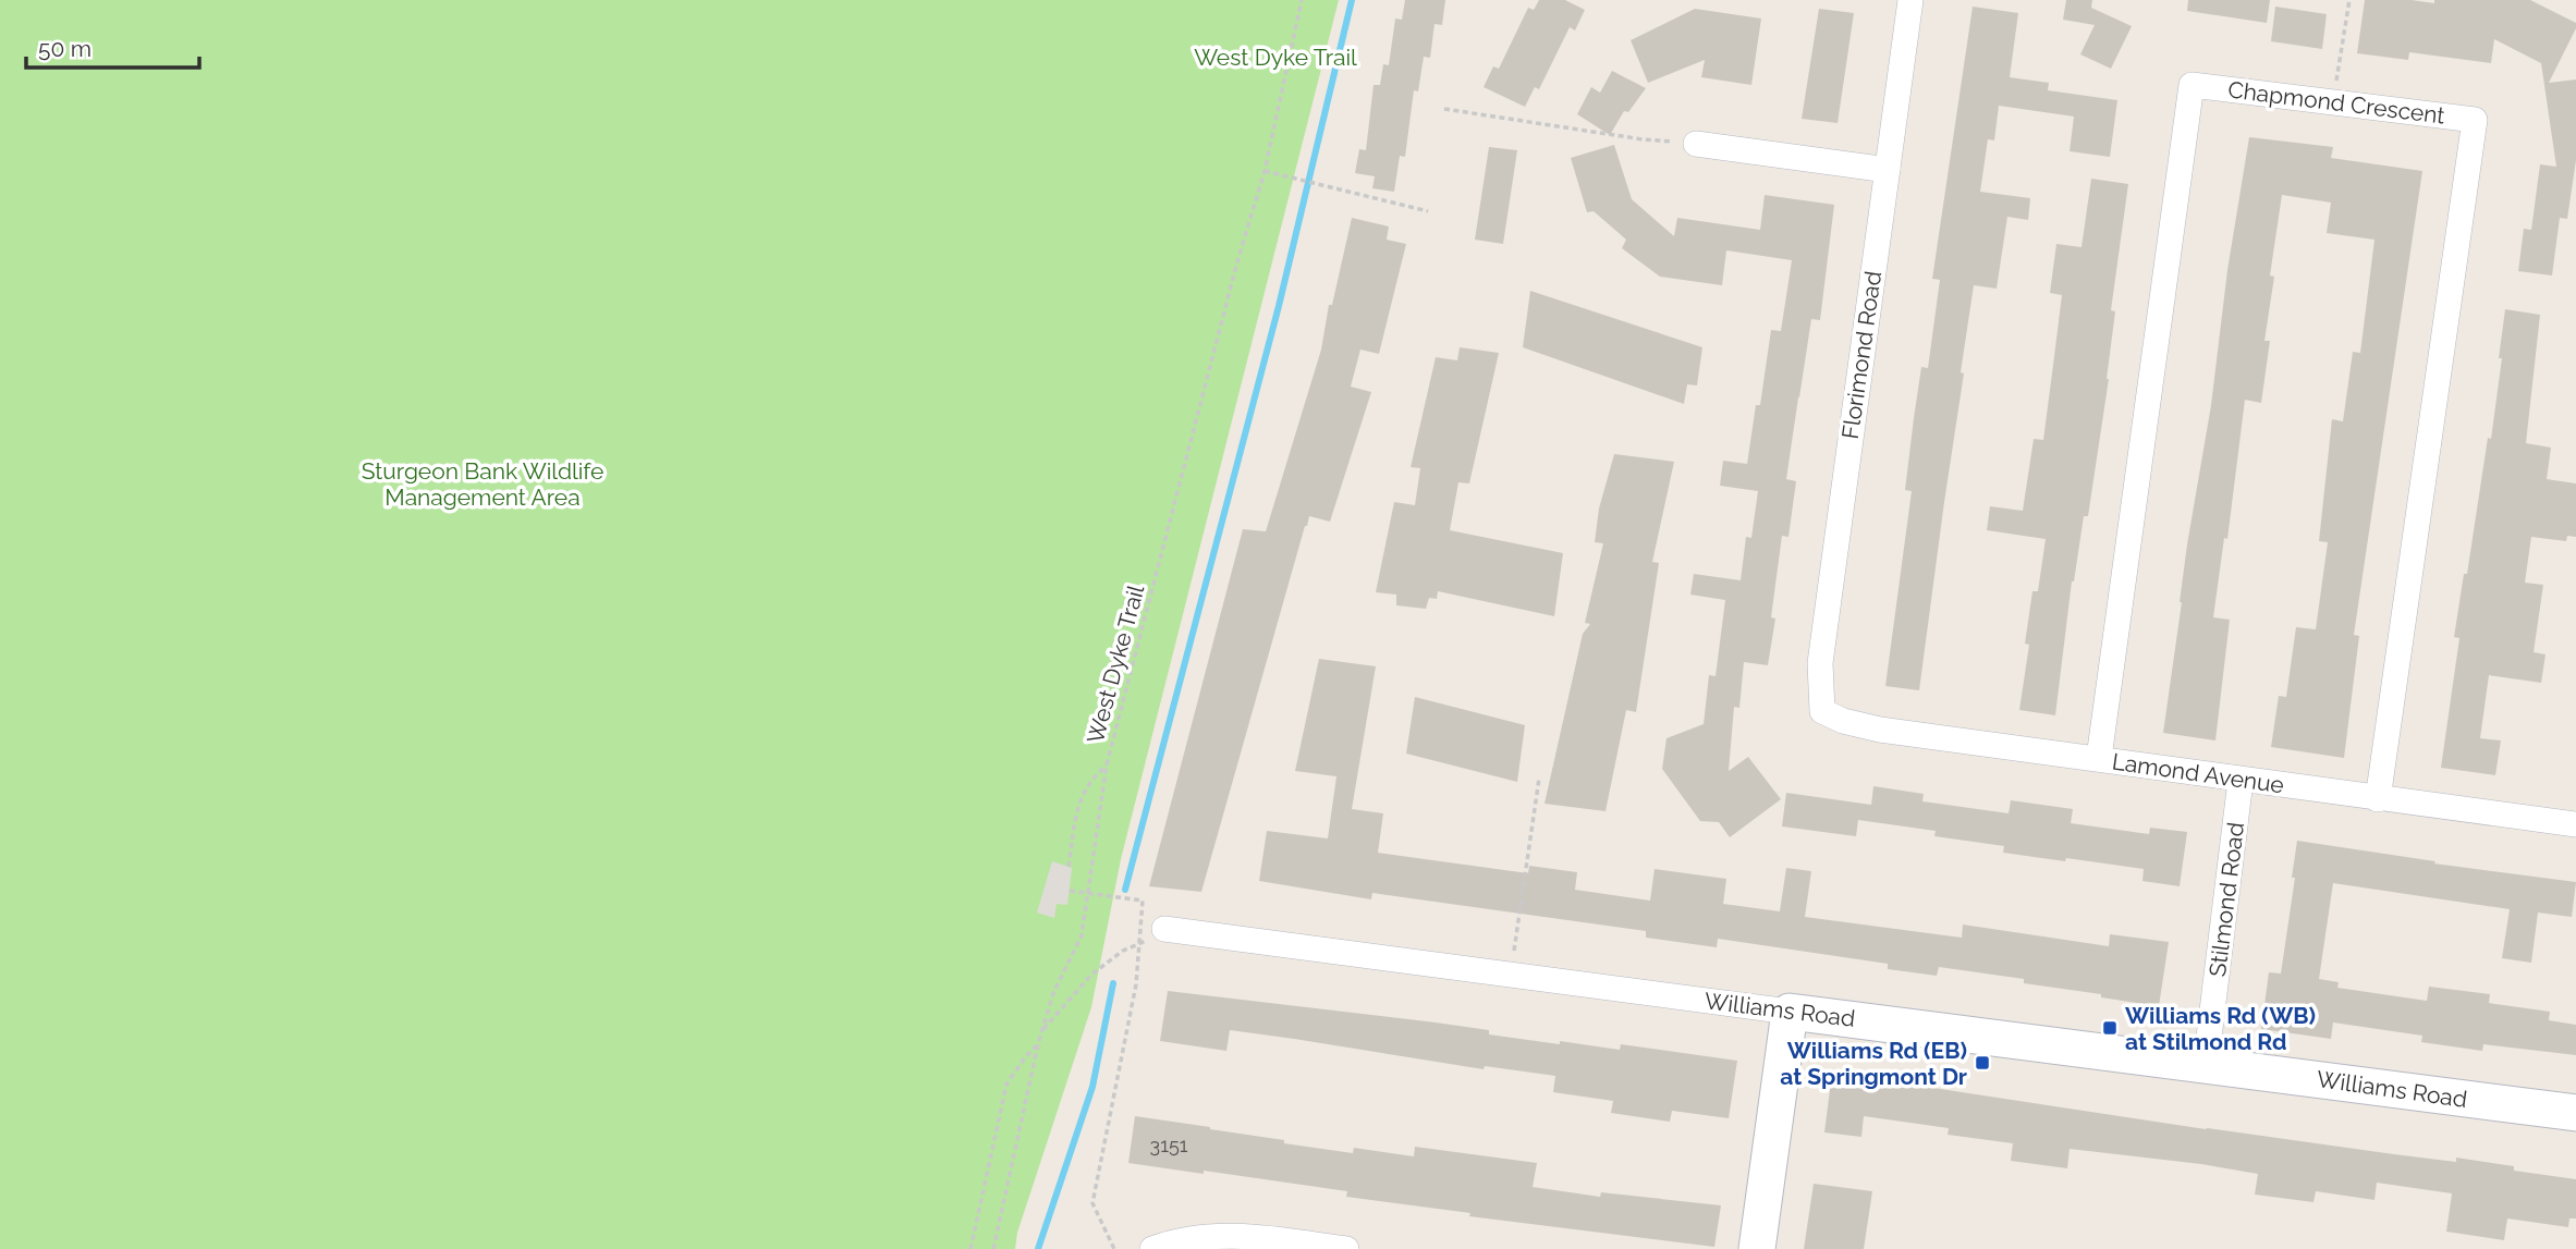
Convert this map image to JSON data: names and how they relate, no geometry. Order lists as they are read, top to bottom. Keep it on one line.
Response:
{"streets":{"street":["Chapmond Crescent","Florimond Road","Lamond Avenue","Stilmond Road","Williams Road"],"path":["West Dyke Trail"]},"crossings":[["Chapmond Crescent","Lamond Avenue"],["Florimond Road","Lamond Avenue"],["Lamond Avenue","Stilmond Road"],["Stilmond Road","Williams Road"]],"parks":["West Dyke Trail","Sturgeon Bank Wildlife Management Area"],"places":{"transit":["Williams Rd (WB) at Stilmond Rd","Williams Rd (EB) at Springmont Dr"]},"house_numbers":["3151"],"scale_bar":"50 m"}
